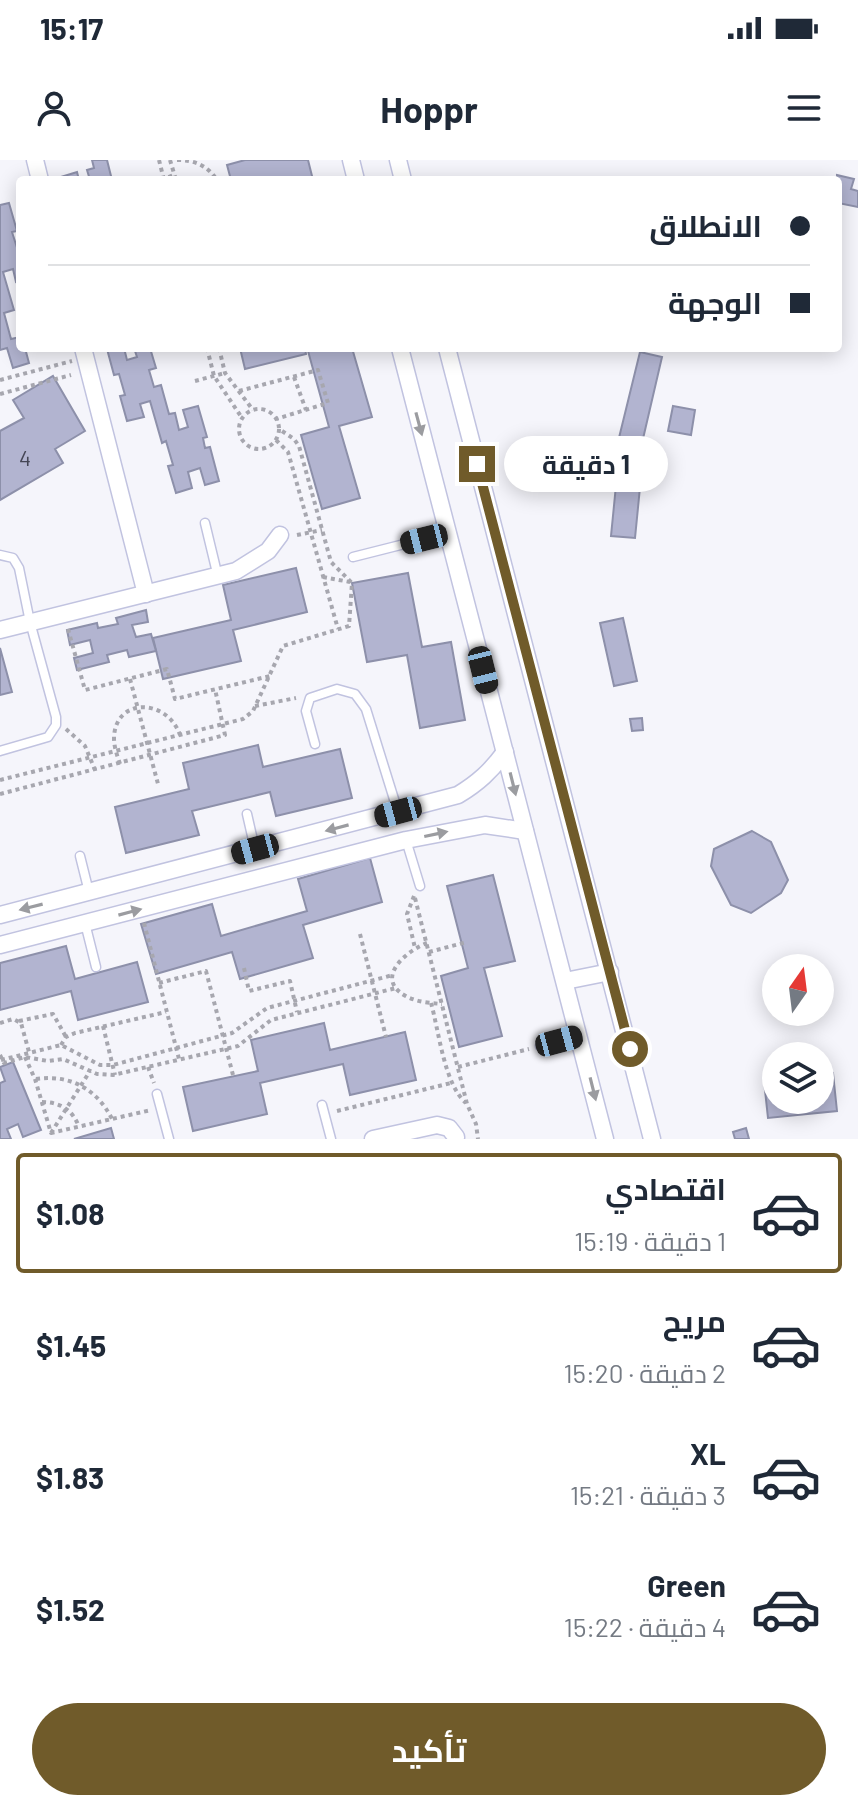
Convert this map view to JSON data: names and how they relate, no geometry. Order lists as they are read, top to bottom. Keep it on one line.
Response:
{"house_numbers":["4"],"north":"top","page":{"status":"15:17","header":"Hoppr","banner":["الانطلاق","الوجهة"],"bubble":"1 دقيقة","list":[{"name":"اقتصادي","note":"1 دقيقة · 15:19","value":"$1.08"},{"name":"مريح","note":"2 دقيقة · 15:20","value":"$1.45"},{"name":"XL","note":"3 دقيقة · 15:21","value":"$1.83"},{"name":"Green","note":"4 دقيقة · 15:22","value":"$1.52"}],"buttons":"تأكيد"}}
